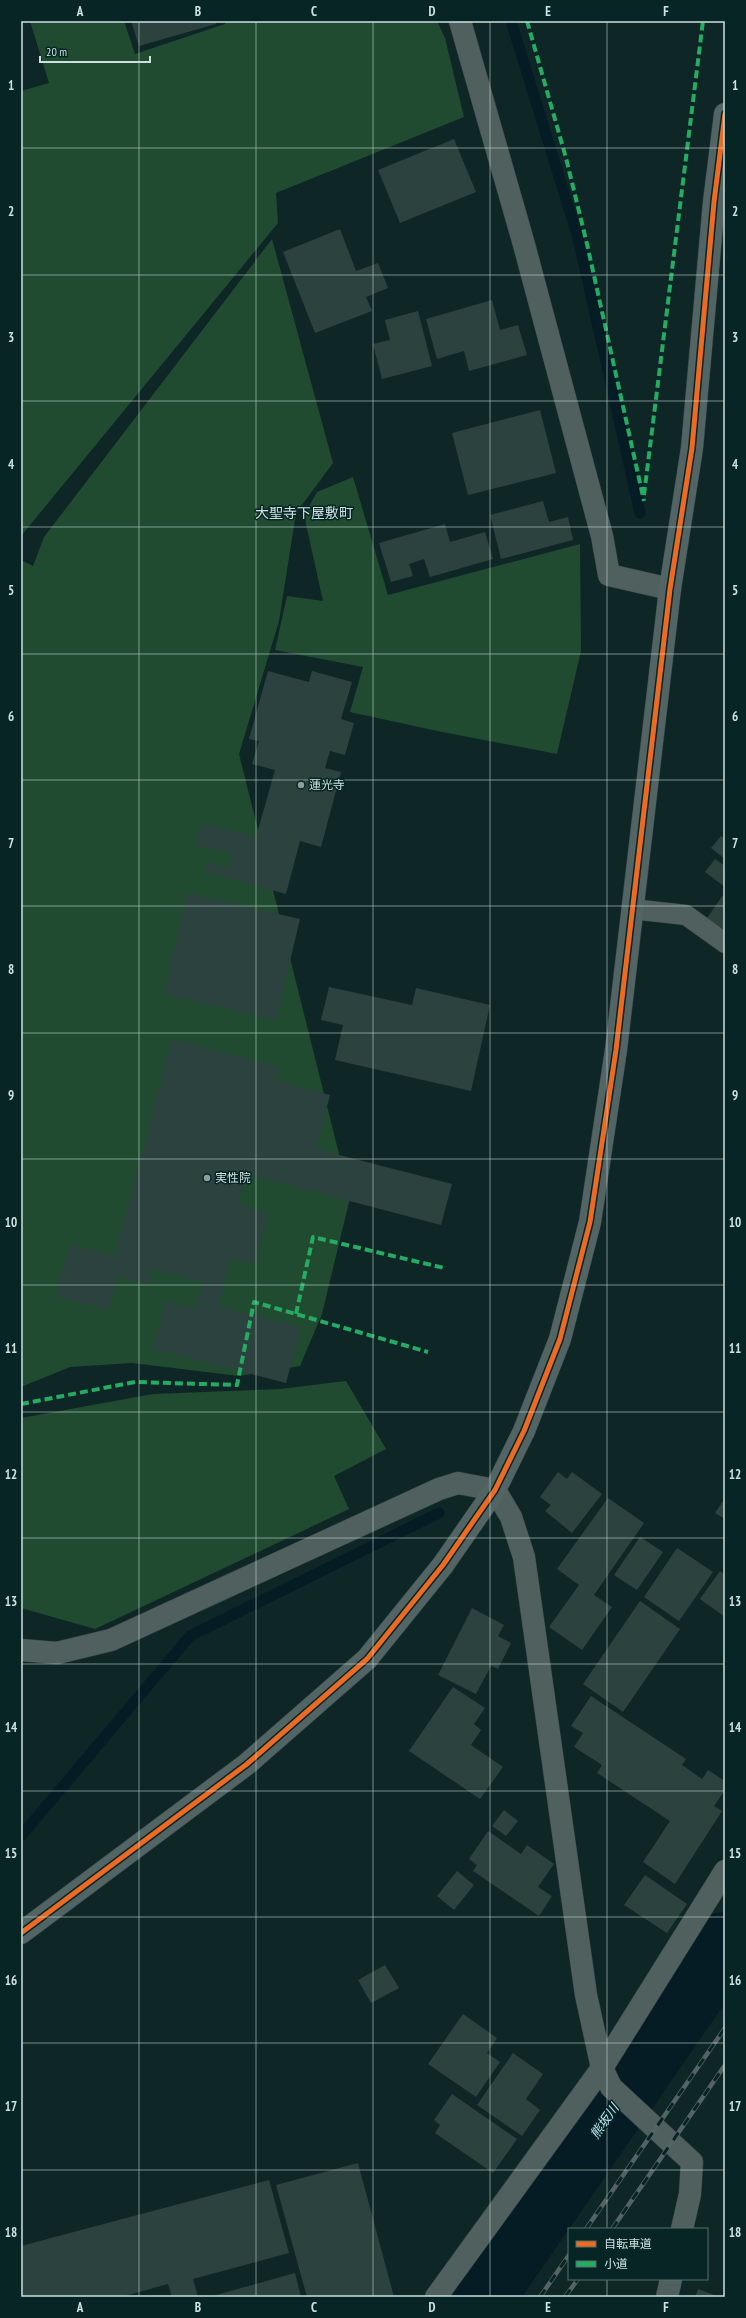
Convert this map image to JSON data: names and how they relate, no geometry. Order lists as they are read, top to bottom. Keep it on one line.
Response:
{"districts":["大聖寺下屋敷町"],"water":["熊坂川"],"places":["蓮光寺","実性院"],"legend":["自転車道","小道"],"scale_bar":"20 m","grid":{"columns":["A","B","C","D","E","F"],"rows":["1","2","3","4","5","6","7","8","9","10","11","12","13","14","15","16","17","18"]}}
